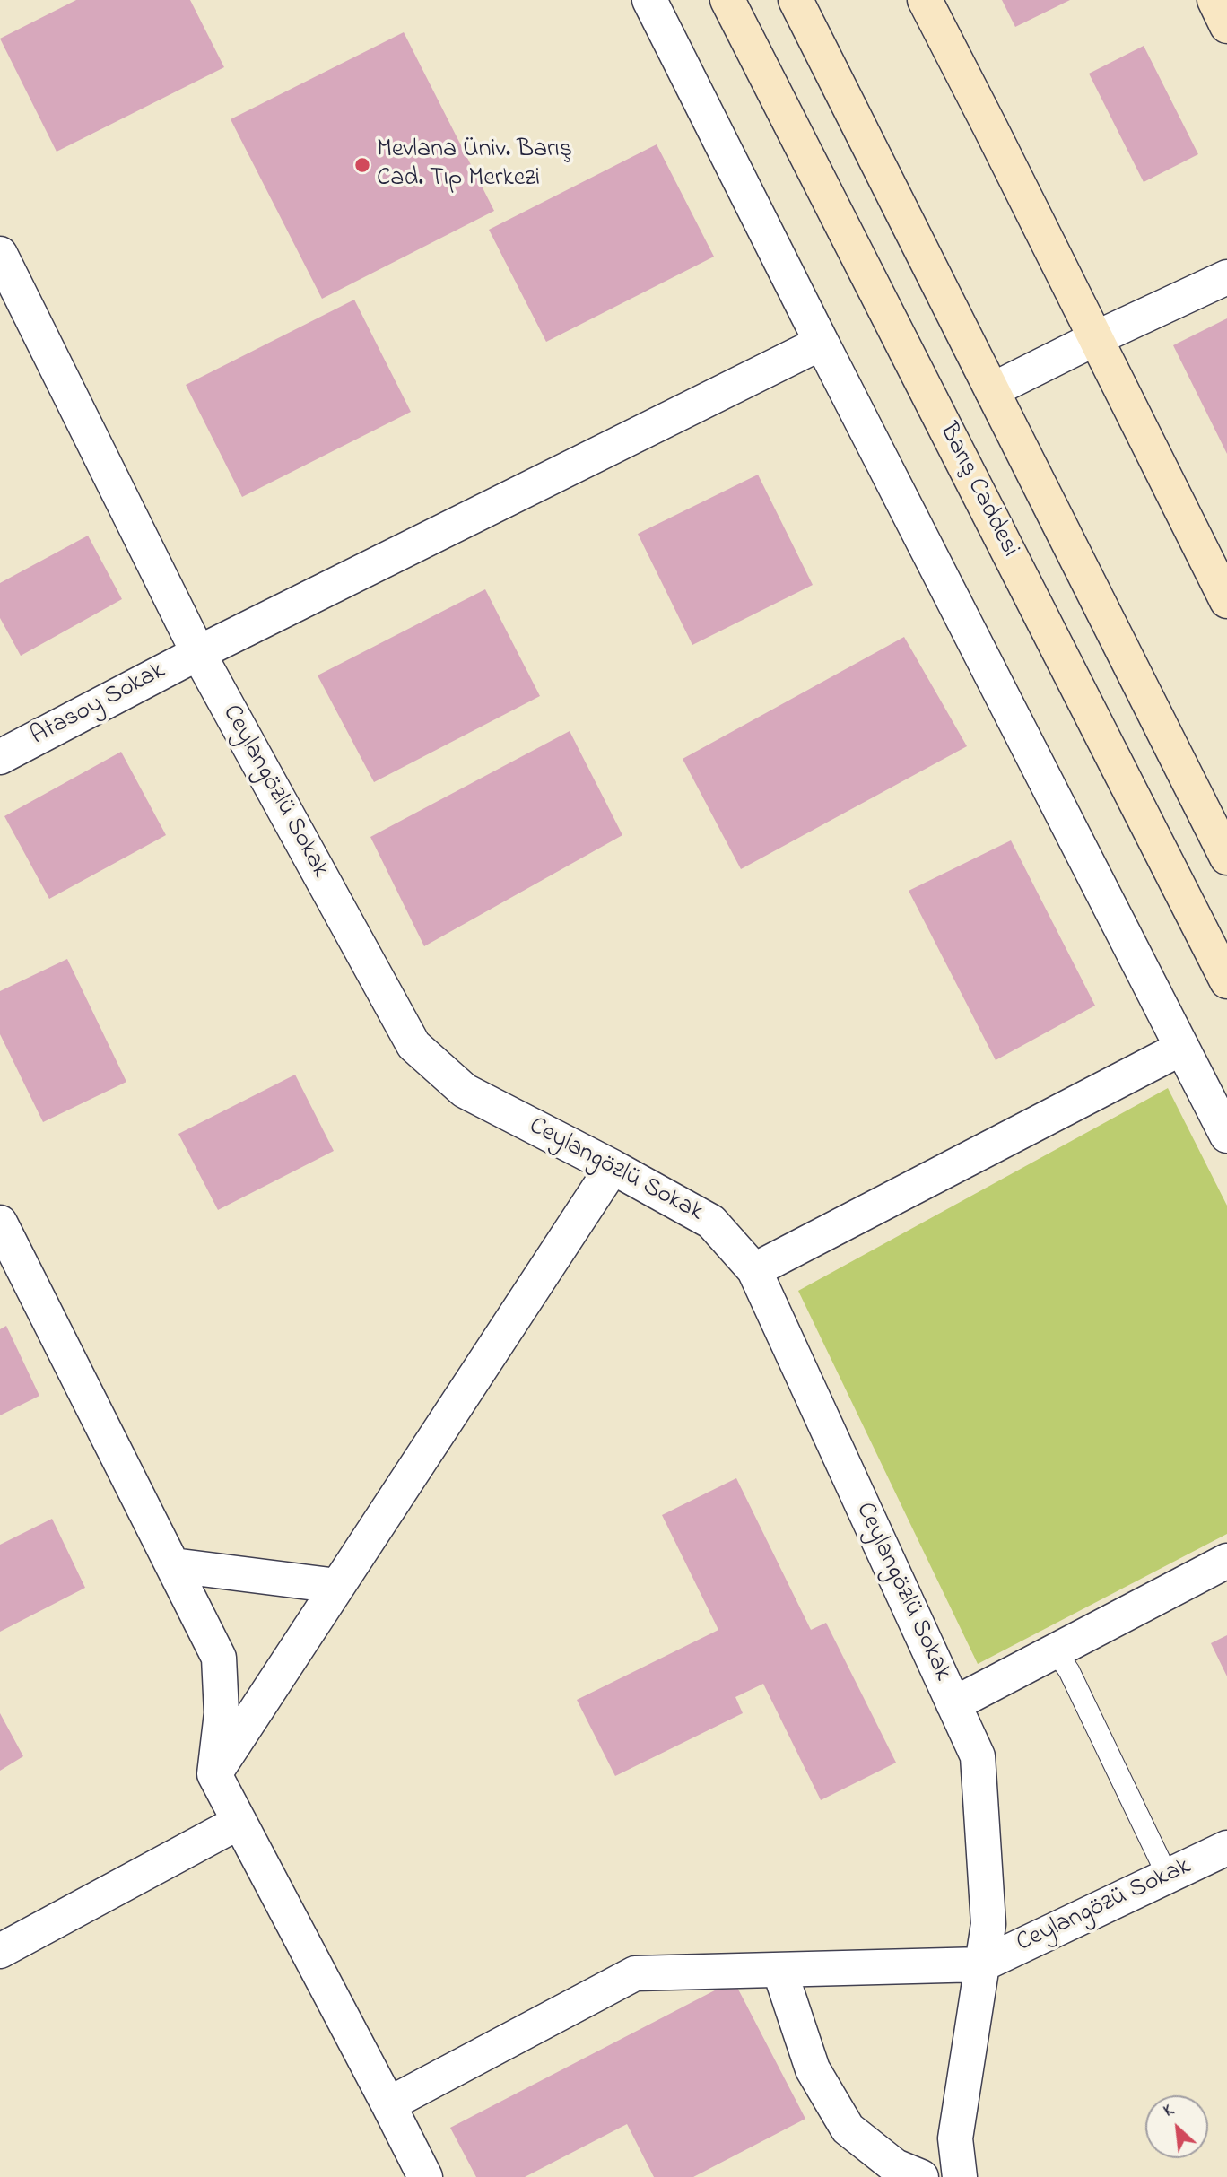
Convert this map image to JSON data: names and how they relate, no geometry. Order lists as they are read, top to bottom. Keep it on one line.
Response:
{"streets":{"main road":["Barış Caddesi"],"street":["Atasoy Sokak","Ceylangözlü Sokak","Ceylangözü Sokak"]},"crossings":[["Atasoy Sokak","Ceylangözlü Sokak"],["Ceylangözlü Sokak","Ceylangözü Sokak"]],"places":["Mevlana Üniv. Barış Cad. Tıp Merkezi"],"north":"top left"}
